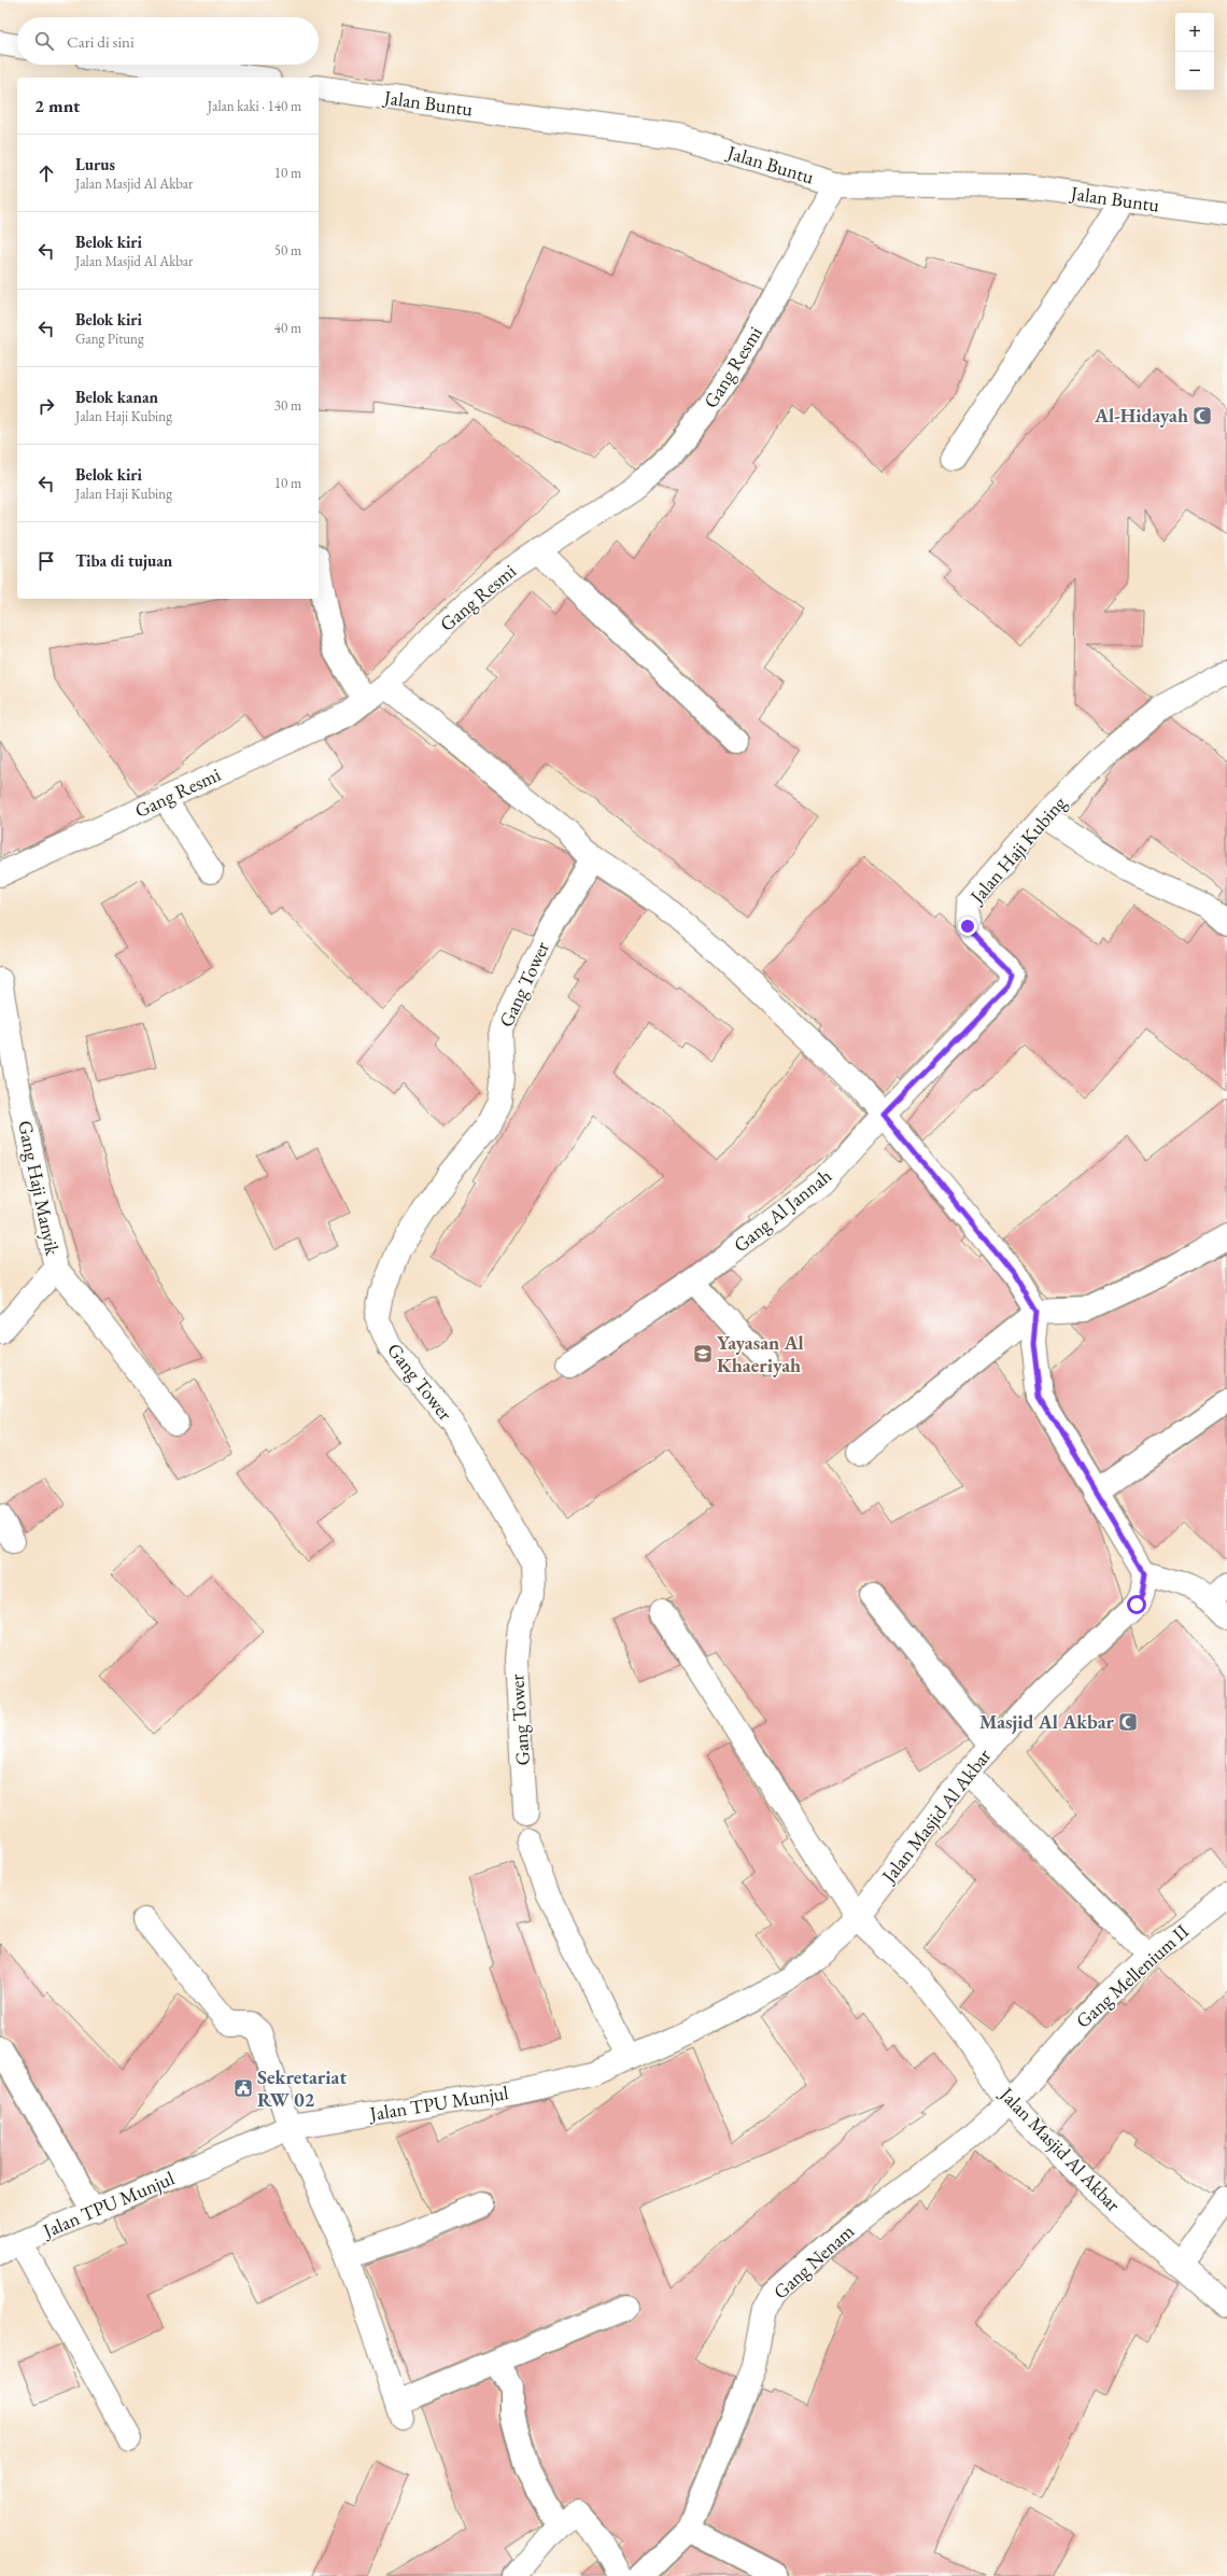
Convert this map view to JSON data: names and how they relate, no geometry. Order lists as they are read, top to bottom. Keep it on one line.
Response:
{"streets":{"street":["Jalan Buntu","Gang Resmi","Jalan Haji Kubing","Gang Tower","Gang Haji Manyik","Gang Al Jannah","Jalan Masjid Al Akbar","Gang Mellenium II","Jalan TPU Munjul","Gang Nenam"]},"crossings":[["Jalan Buntu","Gang Resmi"],["Jalan Haji Kubing","Gang Al Jannah"],["Jalan Masjid Al Akbar","Gang Mellenium II"],["Jalan Masjid Al Akbar","Jalan TPU Munjul"],["Jalan Masjid Al Akbar","Gang Nenam"],["Gang Mellenium II","Gang Nenam"]],"places":{"mosque":["Al-Hidayah","Masjid Al Akbar"],"school or university":["Yayasan Al Khaeriyah"],"public building":["Sekretariat RW 02"]},"page":{"map_buttons":["+","−"],"search":"Cari di sini","heading":["2 mnt","Jalan kaki · 140 m"],"list":[["Lurus","Jalan Masjid Al Akbar","10 m"],["Belok kiri","Jalan Masjid Al Akbar","50 m"],["Belok kiri","Gang Pitung","40 m"],["Belok kanan","Jalan Haji Kubing","30 m"],["Belok kiri","Jalan Haji Kubing","10 m"],"Tiba di tujuan"]}}
